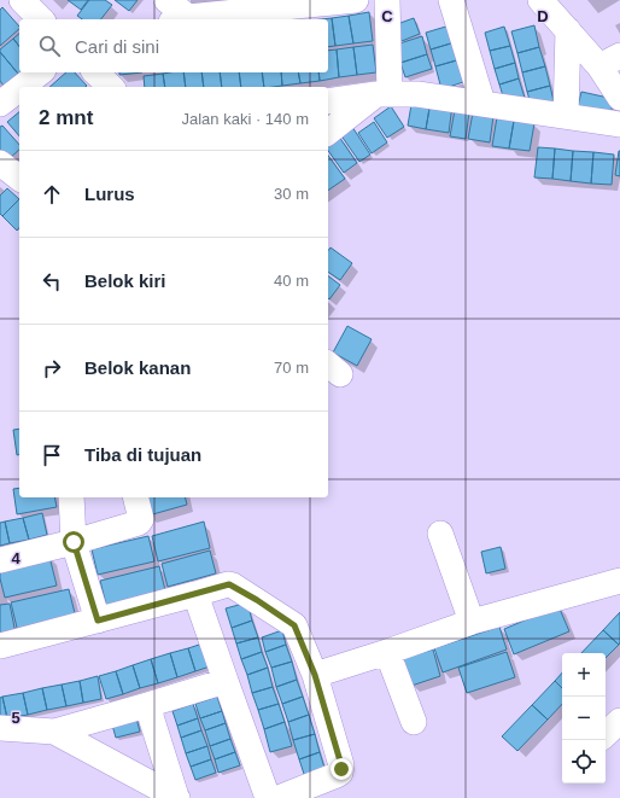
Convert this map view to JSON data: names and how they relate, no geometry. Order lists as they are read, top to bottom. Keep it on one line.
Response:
{"page":{"search":"Cari di sini","heading":["2 mnt","Jalan kaki · 140 m"],"list":[["Lurus","30 m"],["Belok kiri","40 m"],["Belok kanan","70 m"],"Tiba di tujuan"],"map_buttons":["+","−"]},"grid":{"columns":["C","D"],"rows":["4","5"]}}
